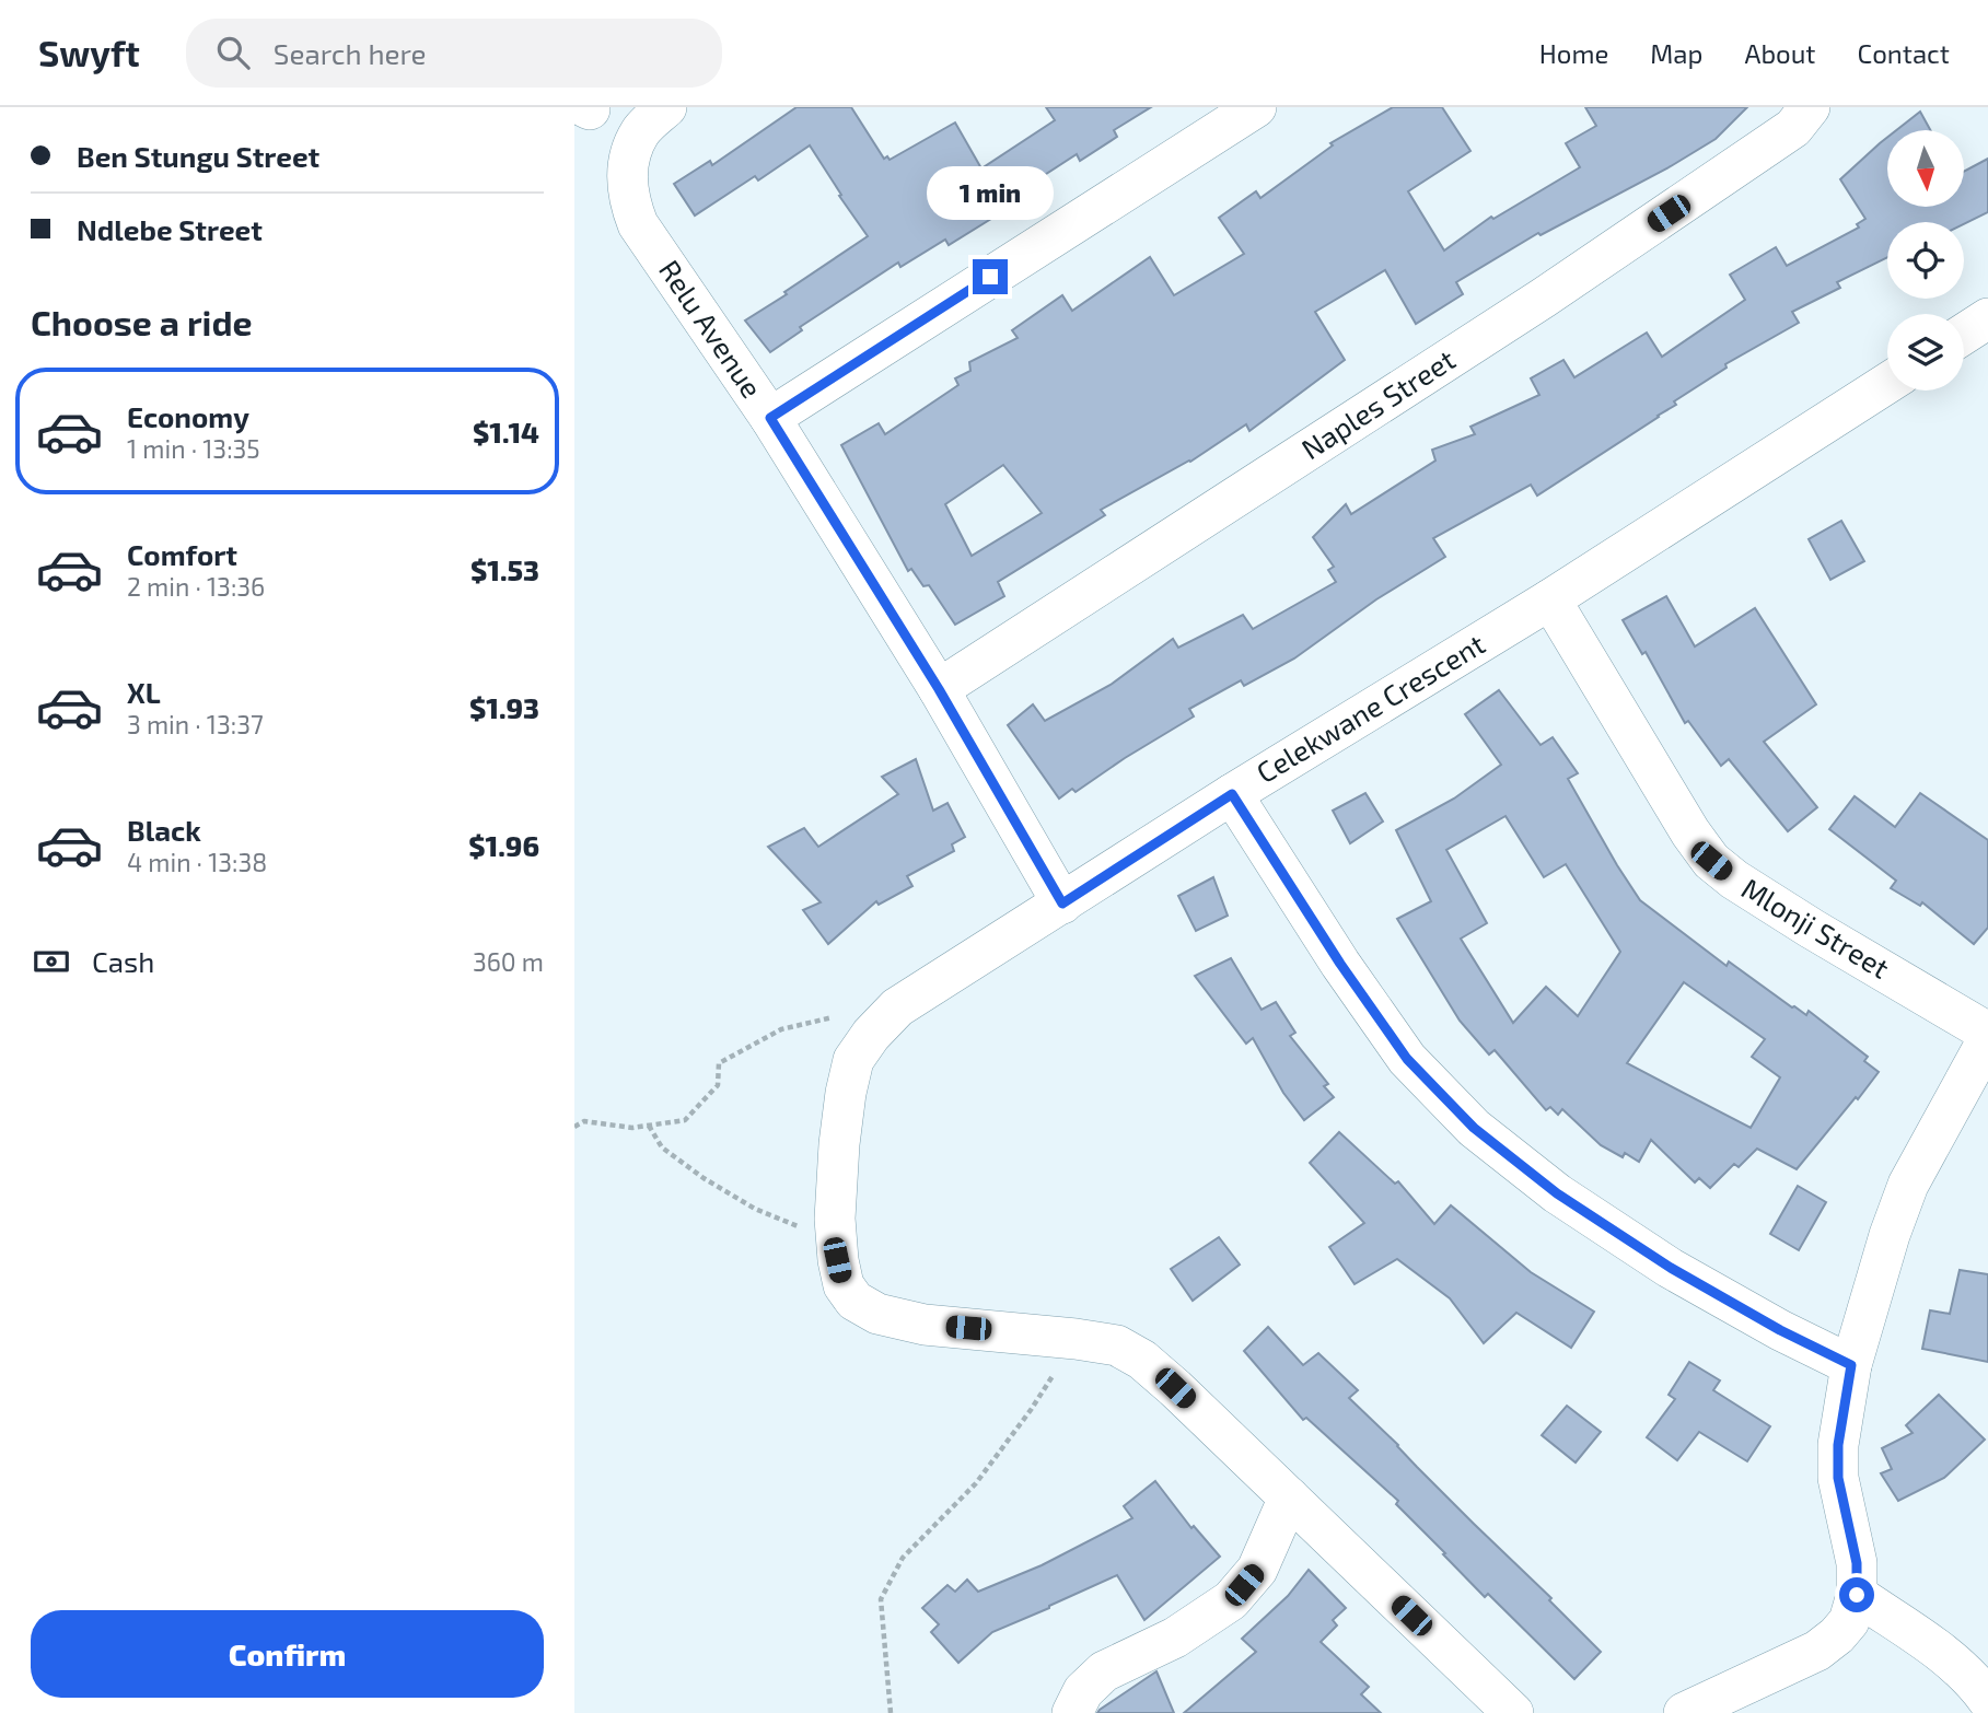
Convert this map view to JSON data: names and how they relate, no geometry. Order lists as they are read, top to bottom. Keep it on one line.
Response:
{"streets":{"street":["Relu Avenue","Naples Street","Celekwane Crescent","Mlonji Street"]},"crossings":[["Relu Avenue","Naples Street"],["Relu Avenue","Celekwane Crescent"],["Celekwane Crescent","Mlonji Street"]],"north":"bottom","page":{"header":"Swyft","search":"Search here","nav":["Home","Map","About","Contact"],"banner":["Ben Stungu Street","Ndlebe Street"],"bubble":"1 min","heading":"Choose a ride","list":[{"name":"Economy","note":"1 min · 13:35","value":"$1.14"},{"name":"Comfort","note":"2 min · 13:36","value":"$1.53"},{"name":"XL","note":"3 min · 13:37","value":"$1.93"},{"name":"Black","note":"4 min · 13:38","value":"$1.96"}],"pay":["Cash","360 m"],"buttons":"Confirm"}}
